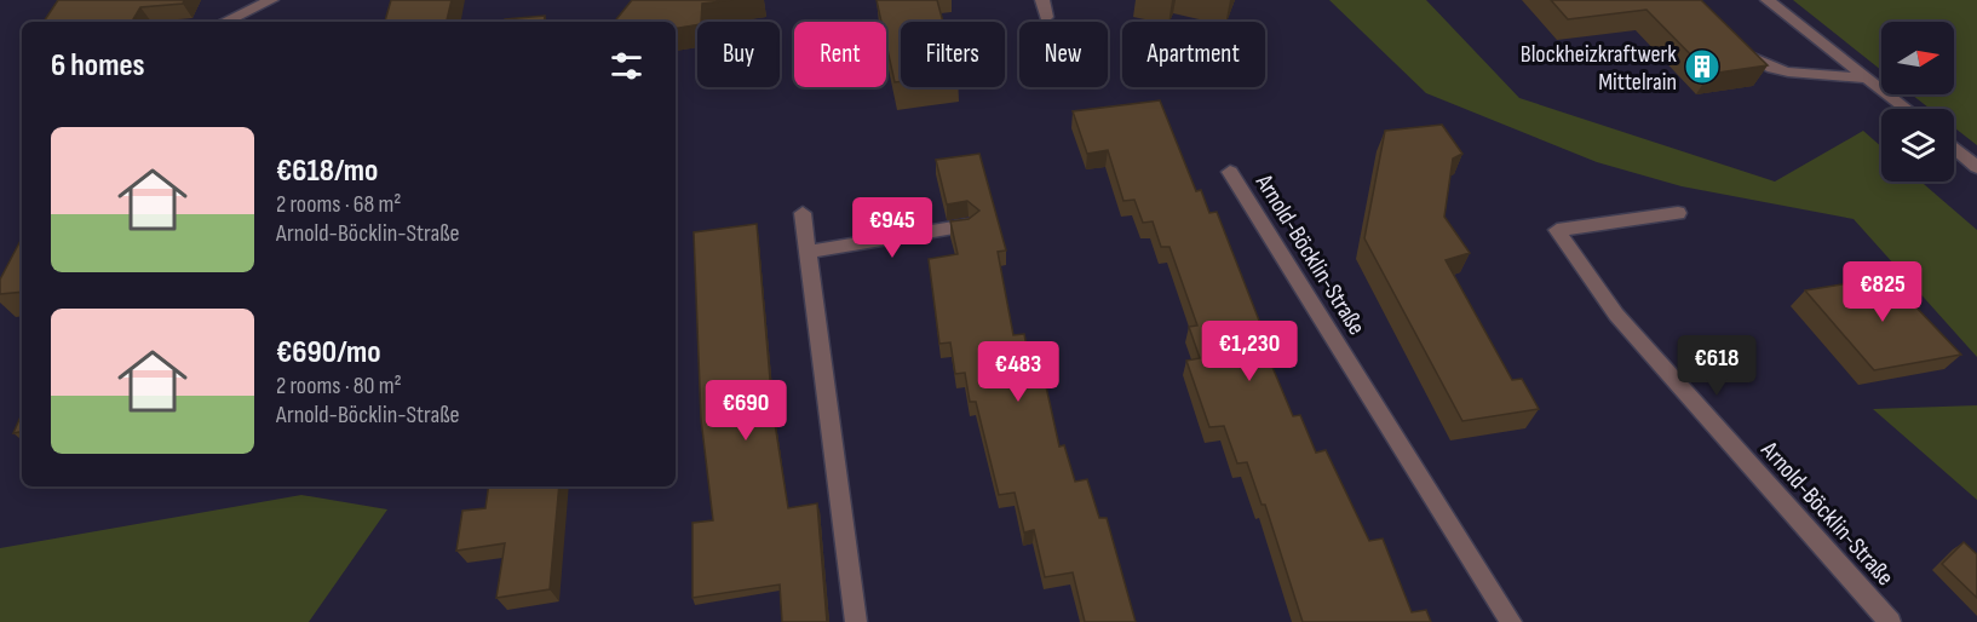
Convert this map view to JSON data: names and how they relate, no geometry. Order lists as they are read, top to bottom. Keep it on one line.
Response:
{"streets":{"street":["Arnold-Böcklin-Straße"]},"places":{"building":["Blockheizkraftwerk Mittelrain"]},"north":"right","page":{"chip":["Buy","Rent","Filters","New","Apartment"],"heading":"6 homes","list":[{"name":"€618/mo","note":"2 rooms · 68 m² · Arnold-Böcklin-Straße"},{"name":"€690/mo","note":"2 rooms · 80 m² · Arnold-Böcklin-Straße"}],"price":["€945","€825","€1,230","€618","€483","€690"]}}
